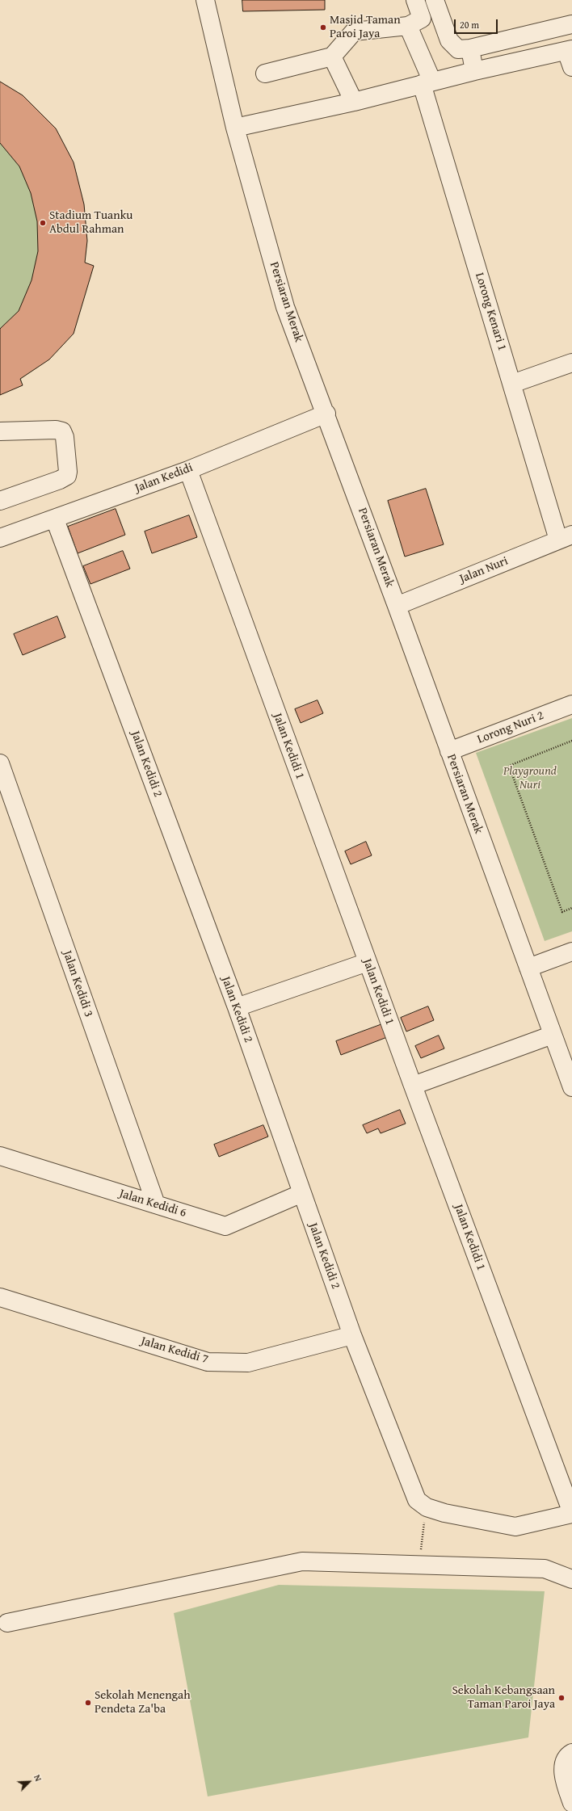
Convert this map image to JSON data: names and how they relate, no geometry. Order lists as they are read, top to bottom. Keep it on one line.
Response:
{"streets":{"street":["Persiaran Merak","Lorong Kenari 1","Jalan Kedidi","Jalan Nuri","Lorong Nuri 2","Jalan Kedidi 1","Jalan Kedidi 2","Jalan Kedidi 3","Jalan Kedidi 6","Jalan Kedidi 7"]},"crossings":[["Persiaran Merak","Jalan Kedidi"],["Persiaran Merak","Jalan Nuri"],["Persiaran Merak","Lorong Nuri 2"],["Lorong Kenari 1","Jalan Nuri"],["Jalan Kedidi","Jalan Kedidi 1"],["Jalan Kedidi","Jalan Kedidi 2"],["Jalan Kedidi 2","Jalan Kedidi 6"],["Jalan Kedidi 2","Jalan Kedidi 7"],["Jalan Kedidi 3","Jalan Kedidi 6"]],"parks":["Playground Nuri"],"places":["Masjid Taman Paroi Jaya","Stadium Tuanku Abdul Rahman","Sekolah Kebangsaan Taman Paroi Jaya","Sekolah Menengah Pendeta Za'ba"],"scale_bar":"20 m","north":"top right"}
